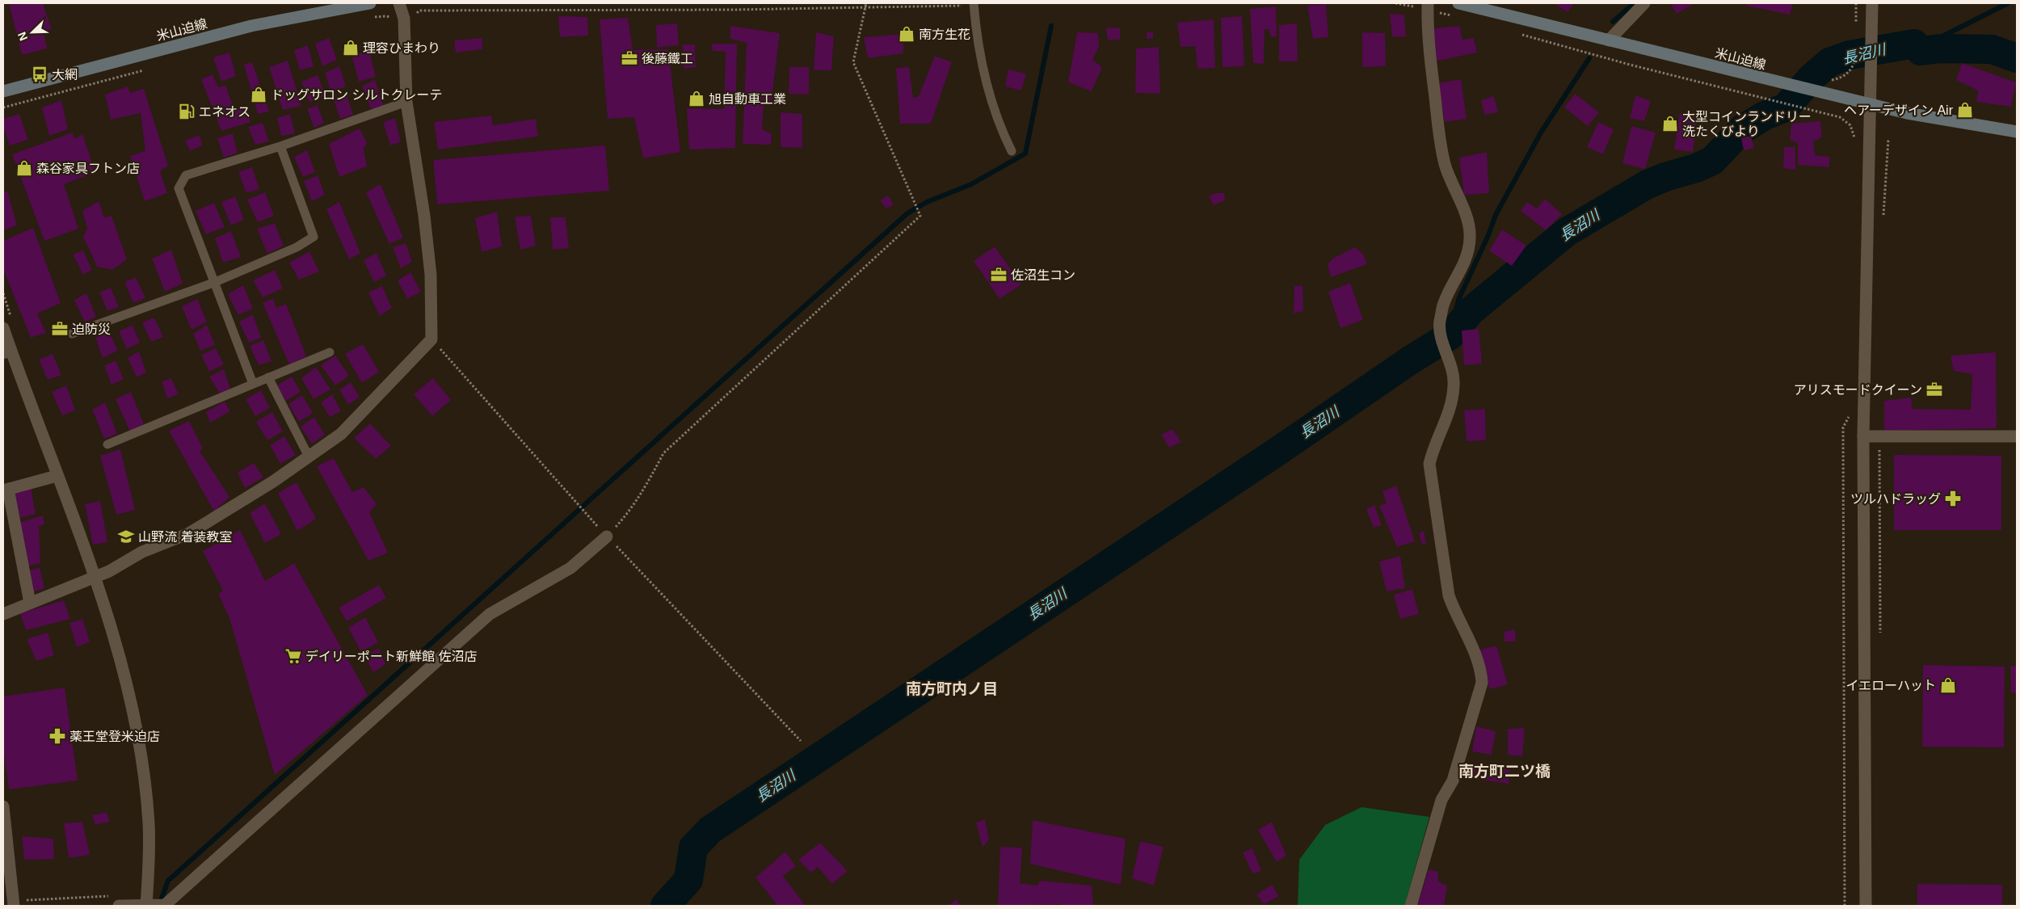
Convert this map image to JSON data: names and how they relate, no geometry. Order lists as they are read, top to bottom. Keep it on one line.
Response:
{"streets":{"main road":["米山迫線"]},"districts":["南方町内ノ目","南方町二ツ橋"],"water":["長沼川"],"places":{"shop":["南方生花","理容ひまわり","ドッグサロン シルトクレーテ","旭自動車工業","ヘアーデザイン Air","大型コインランドリー 洗たくびより","森谷家具フトン店","イエローハット"],"office":["後藤鐵工","佐沼生コン","迫防災","アリスモードクイーン"],"bus stop":["大網"],"fuel station":["エネオス"],"pharmacy":["ツルハドラッグ","薬王堂登米迫店"],"school or university":["山野流 着装教室"],"supermarket":["デイリーポート新鮮館 佐沼店"]},"north":"bottom left"}
